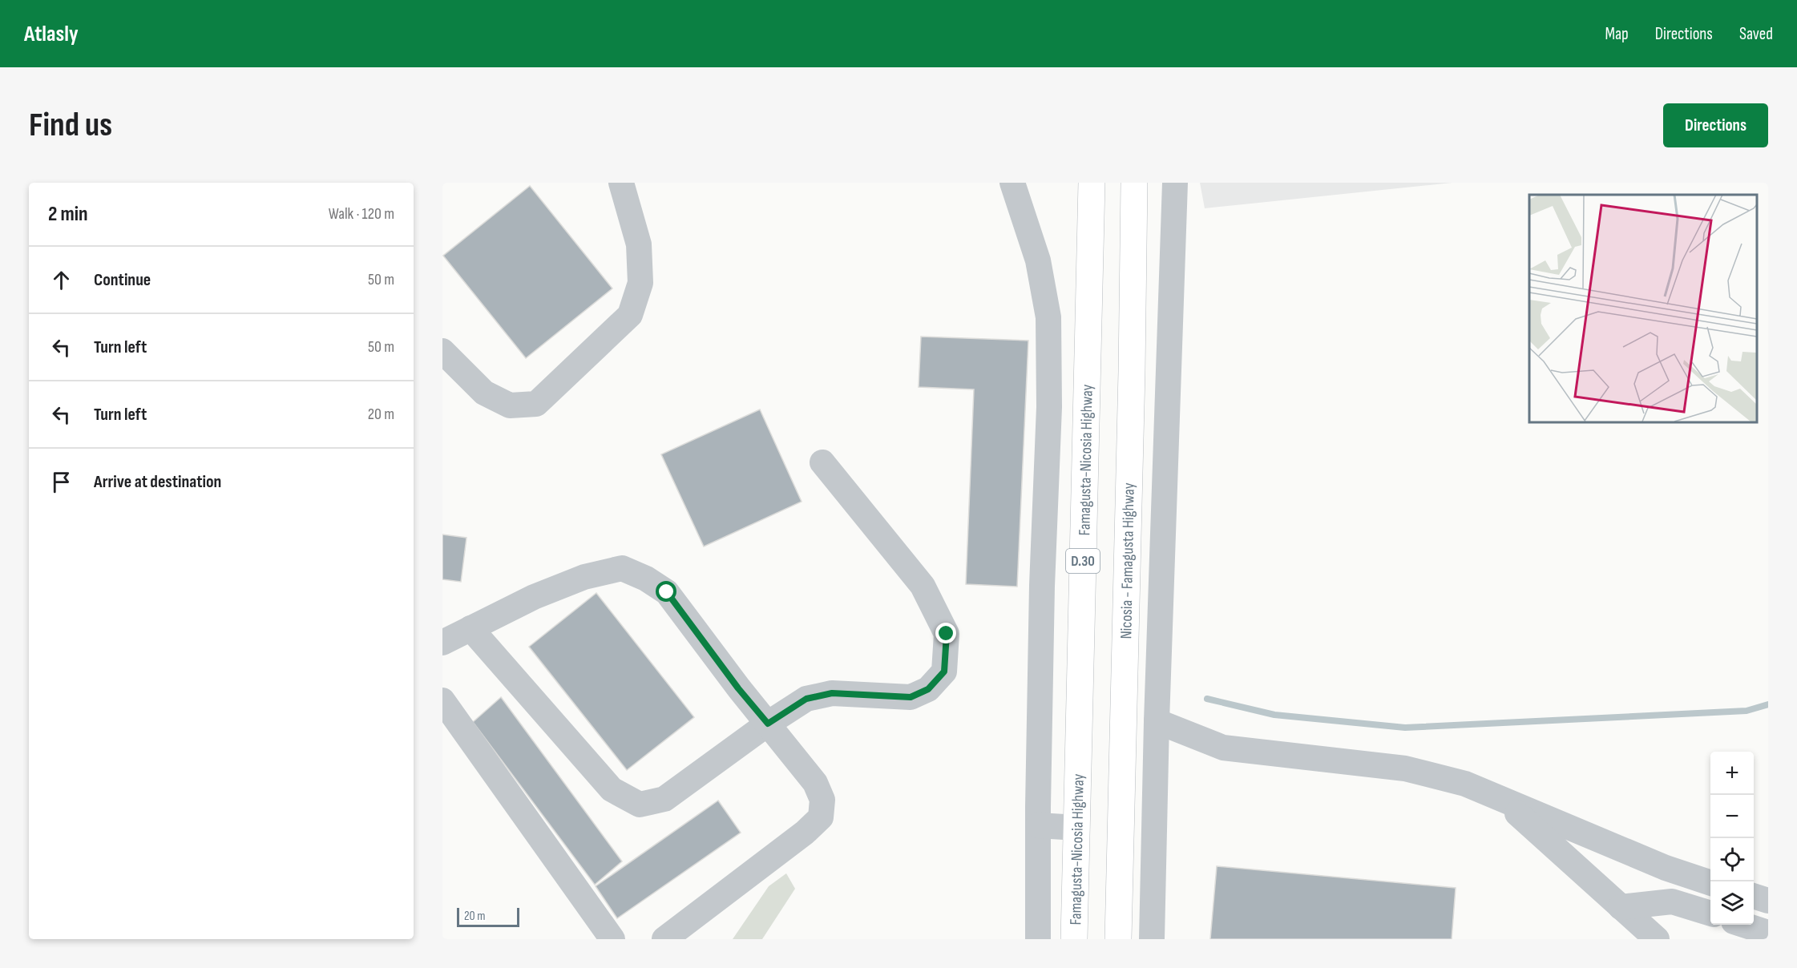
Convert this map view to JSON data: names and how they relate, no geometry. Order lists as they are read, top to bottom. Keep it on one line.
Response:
{"streets":{"highway":["Famagusta-Nicosia Highway","D.30","Nicosia - Famagusta Highway"]},"scale_bar":"20 m","page":{"header":"Atlasly","nav":["Map","Directions","Saved"],"buttons":"Directions","title":"Find us","heading":["2 min","Walk · 120 m"],"list":[["Continue","50 m"],["Turn left","50 m"],["Turn left","20 m"],"Arrive at destination"],"map_buttons":["+","−"],"scale":"20 m"}}
